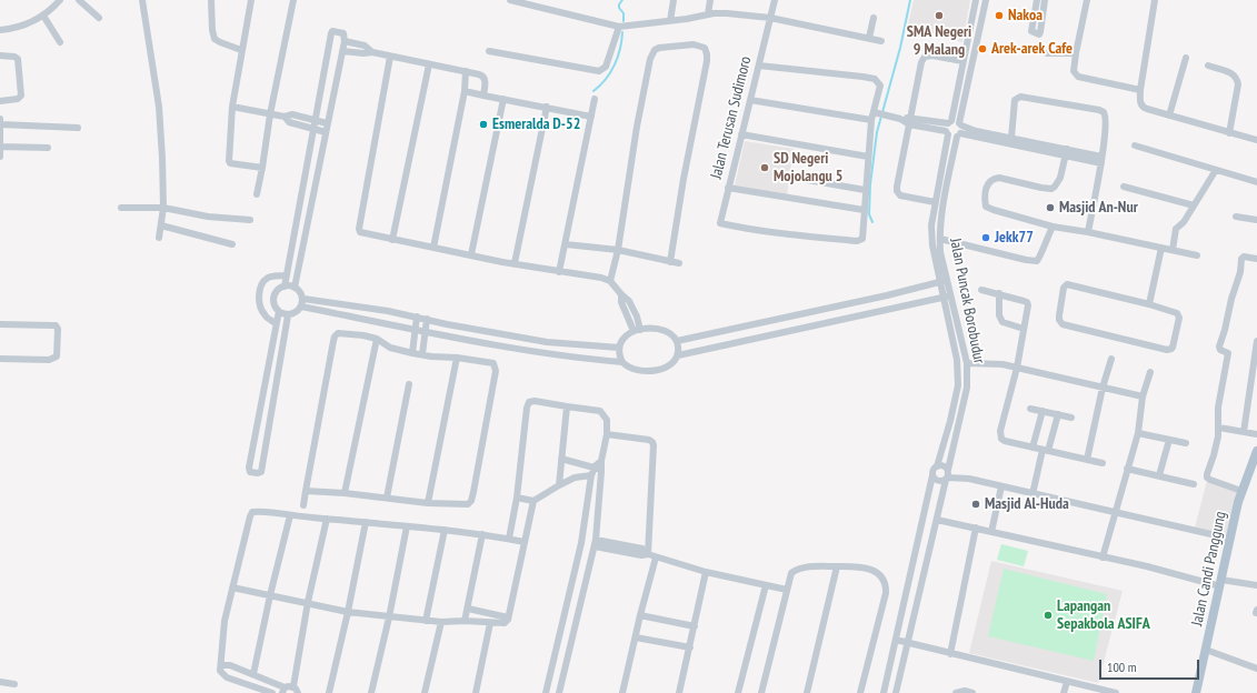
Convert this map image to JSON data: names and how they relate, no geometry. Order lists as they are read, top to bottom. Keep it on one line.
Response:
{"streets":{"main road":["Jalan Candi Panggung"],"street":["Jalan Terusan Sudimoro","Jalan Puncak Borobudur"]},"places":["SMA Negeri 9 Malang","Nakoa","Arek-arek Cafe","Esmeralda D-52","SD Negeri Mojolangu 5","Masjid An-Nur","Jekk77","Masjid Al-Huda","Lapangan Sepakbola ASIFA"],"scale_bar":"100 m"}
